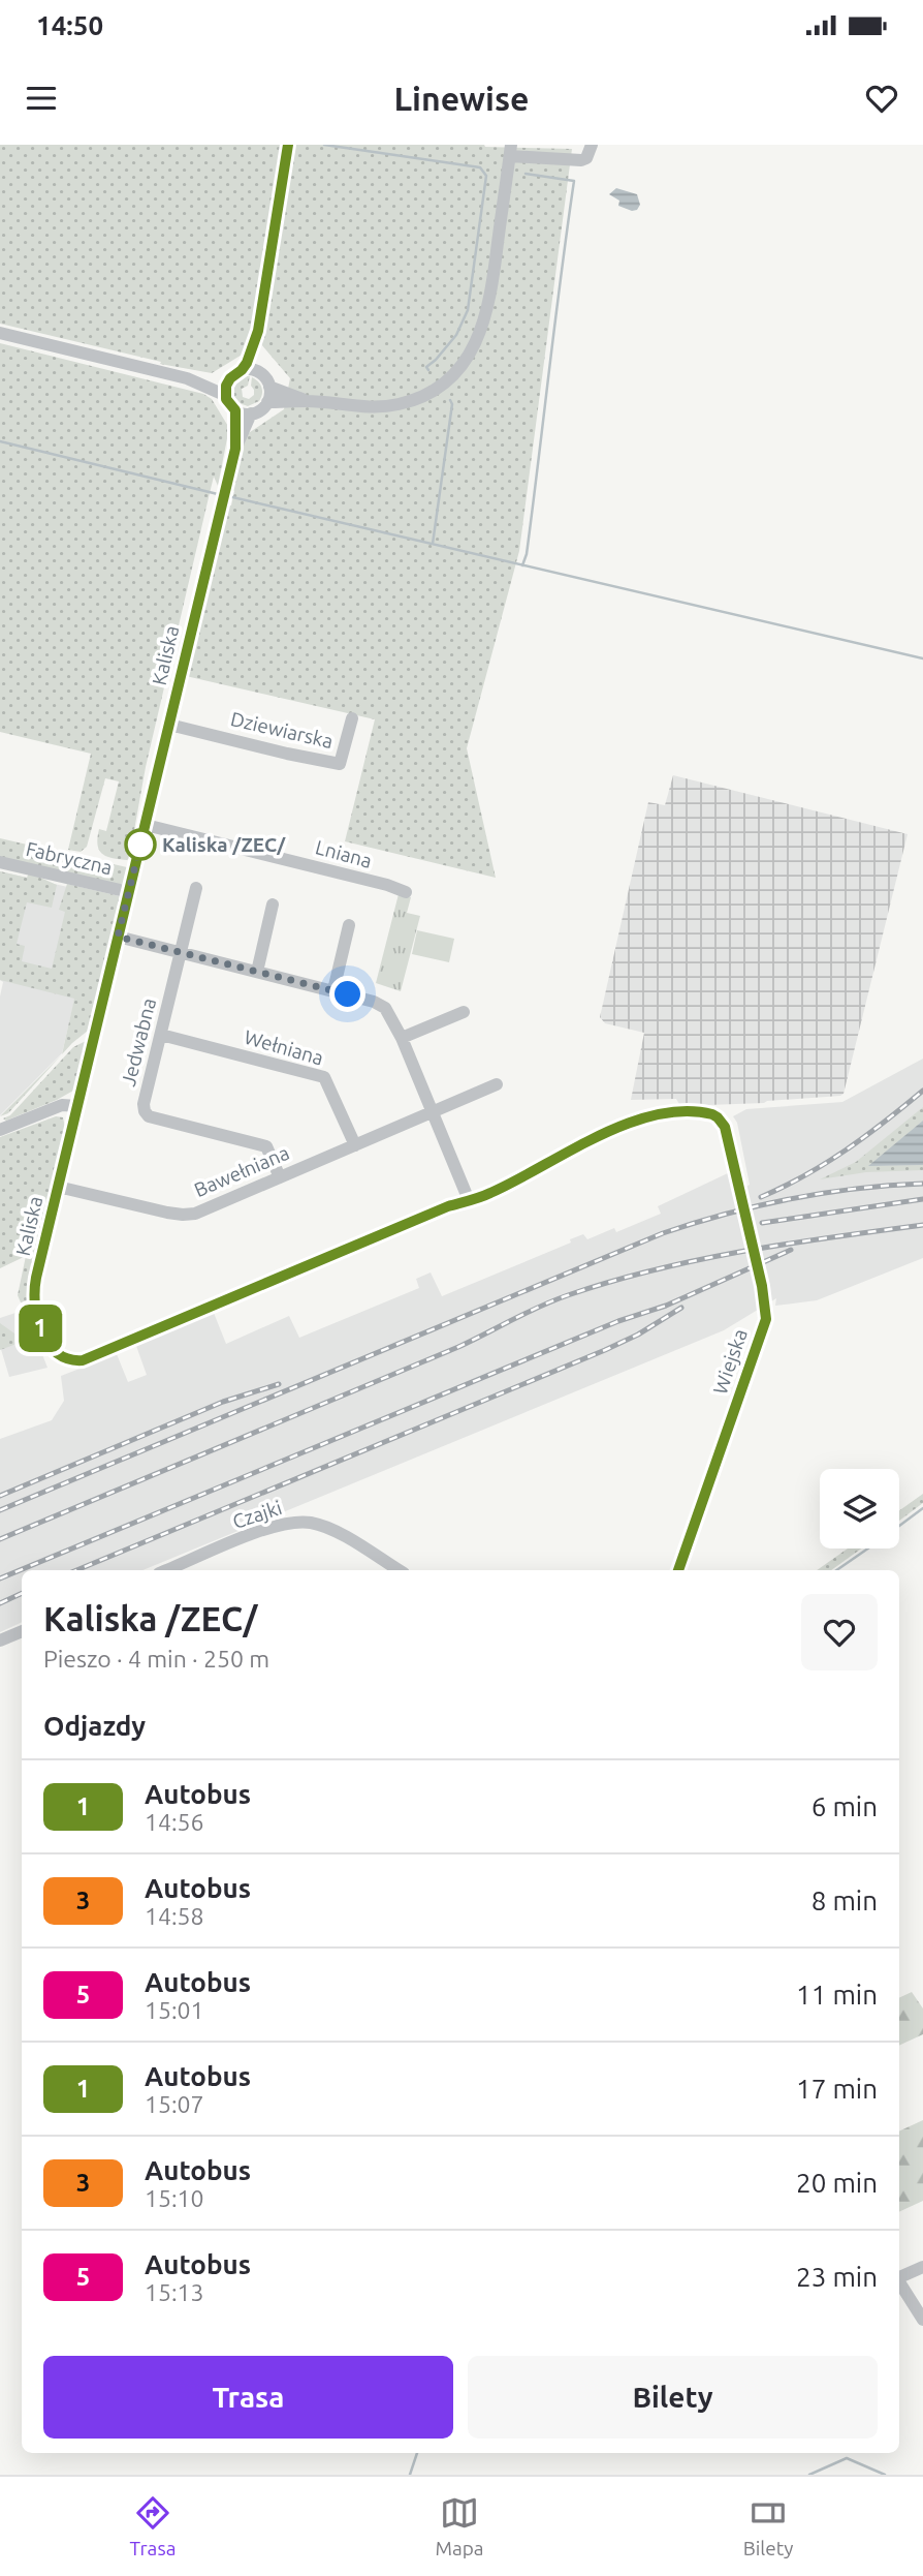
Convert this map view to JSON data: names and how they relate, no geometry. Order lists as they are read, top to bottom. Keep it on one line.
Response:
{"streets":{"street":["Kaliska","Dziewiarska","Lniana","Fabryczna","Jedwabna","Wełniana","Bawełniana","Wiejska","Czajki"]},"crossings":[["Kaliska","Dziewiarska"],["Kaliska","Lniana"],["Kaliska","Fabryczna"],["Kaliska","Bawełniana"],["Kaliska","Wiejska"],["Jedwabna","Wełniana"],["Jedwabna","Bawełniana"],["Wełniana","Bawełniana"]],"places":["Kaliska /ZEC/"],"lines":["bus line 1"],"page":{"status":"14:50","header":"Linewise","on_map":"1","heading":[["Kaliska /ZEC/","Pieszo · 4 min · 250 m"],"Odjazdy"],"list":[{"mark":"1","name":"Autobus","note":"14:56","value":"6 min"},{"mark":"3","name":"Autobus","note":"14:58","value":"8 min"},{"mark":"5","name":"Autobus","note":"15:01","value":"11 min"},{"mark":"1","name":"Autobus","note":"15:07","value":"17 min"},{"mark":"3","name":"Autobus","note":"15:10","value":"20 min"},{"mark":"5","name":"Autobus","note":"15:13","value":"23 min"}],"buttons":["Trasa","Bilety"],"tabs":["Trasa","Mapa","Bilety"]}}
